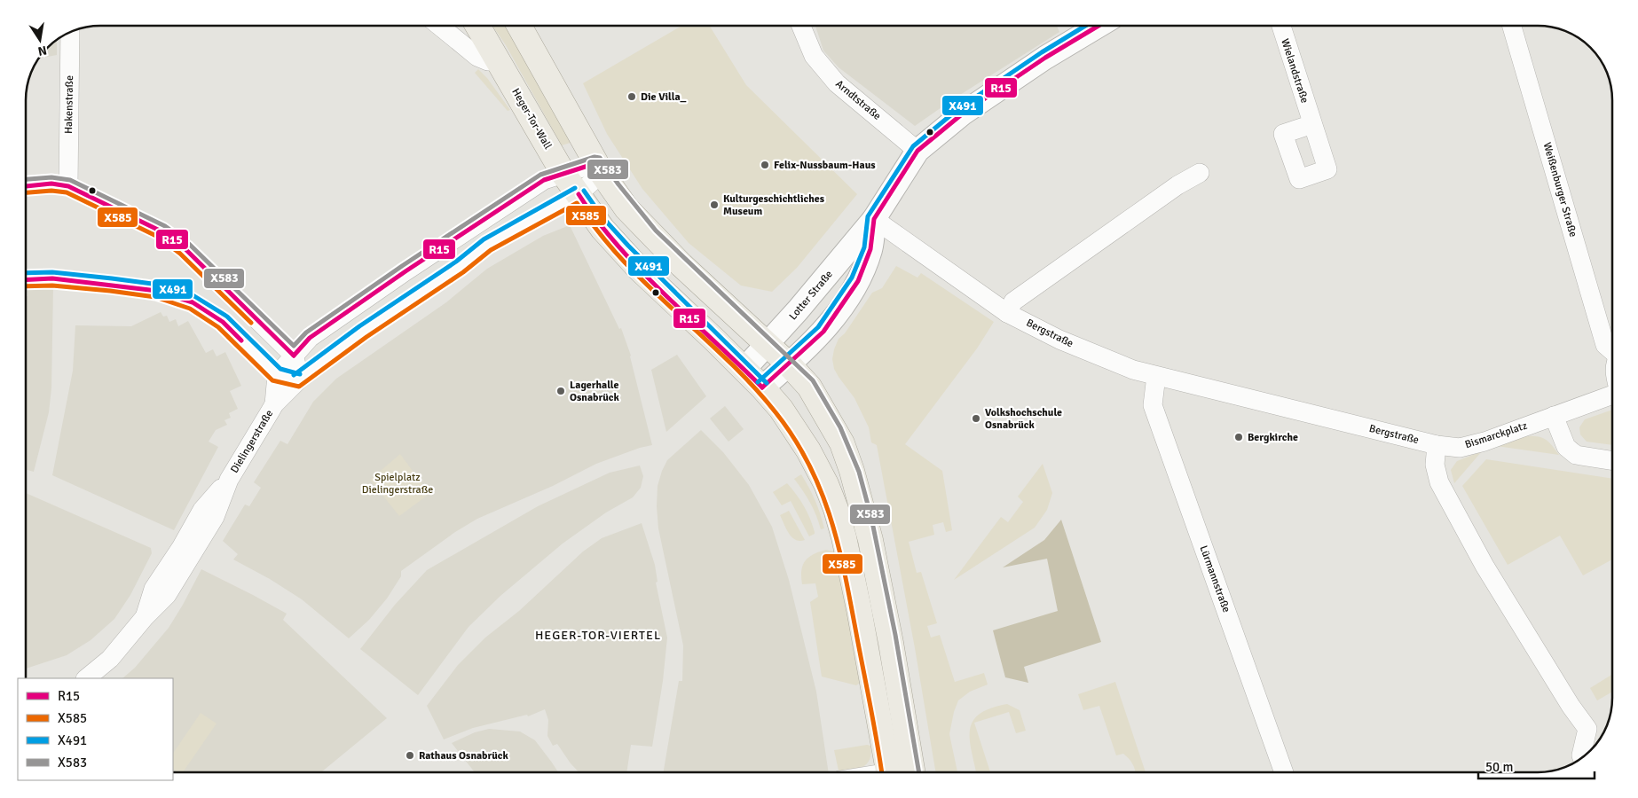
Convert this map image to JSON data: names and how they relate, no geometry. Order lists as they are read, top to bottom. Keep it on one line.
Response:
{"streets":{"main road":["Heger-Tor-Wall"],"street":["Wielandstraße","Arndtstraße","Hakenstraße","Weißenburger Straße","Lotter Straße","Bergstraße","Bismarckplatz","Dielingerstraße","Lürmannstraße"]},"crossings":[["Arndtstraße","Lotter Straße"],["Heger-Tor-Wall","Lotter Straße"],["Heger-Tor-Wall","Dielingerstraße"],["Lotter Straße","Bergstraße"],["Bergstraße","Bismarckplatz"],["Bergstraße","Lürmannstraße"]],"districts":["HEGER-TOR-VIERTEL"],"parks":["Spielplatz Dielingerstraße"],"places":["Die Villa_","Felix-Nussbaum-Haus","Kulturgeschichtliches Museum","Lagerhalle Osnabrück","Volkshochschule Osnabrück","Bergkirche","Rathaus Osnabrück"],"lines":["transit line R15","transit line X491","transit line X583","transit line X585"],"legend":["R15","X585","X491","X583"],"scale_bar":"50 m","north":"bottom"}
